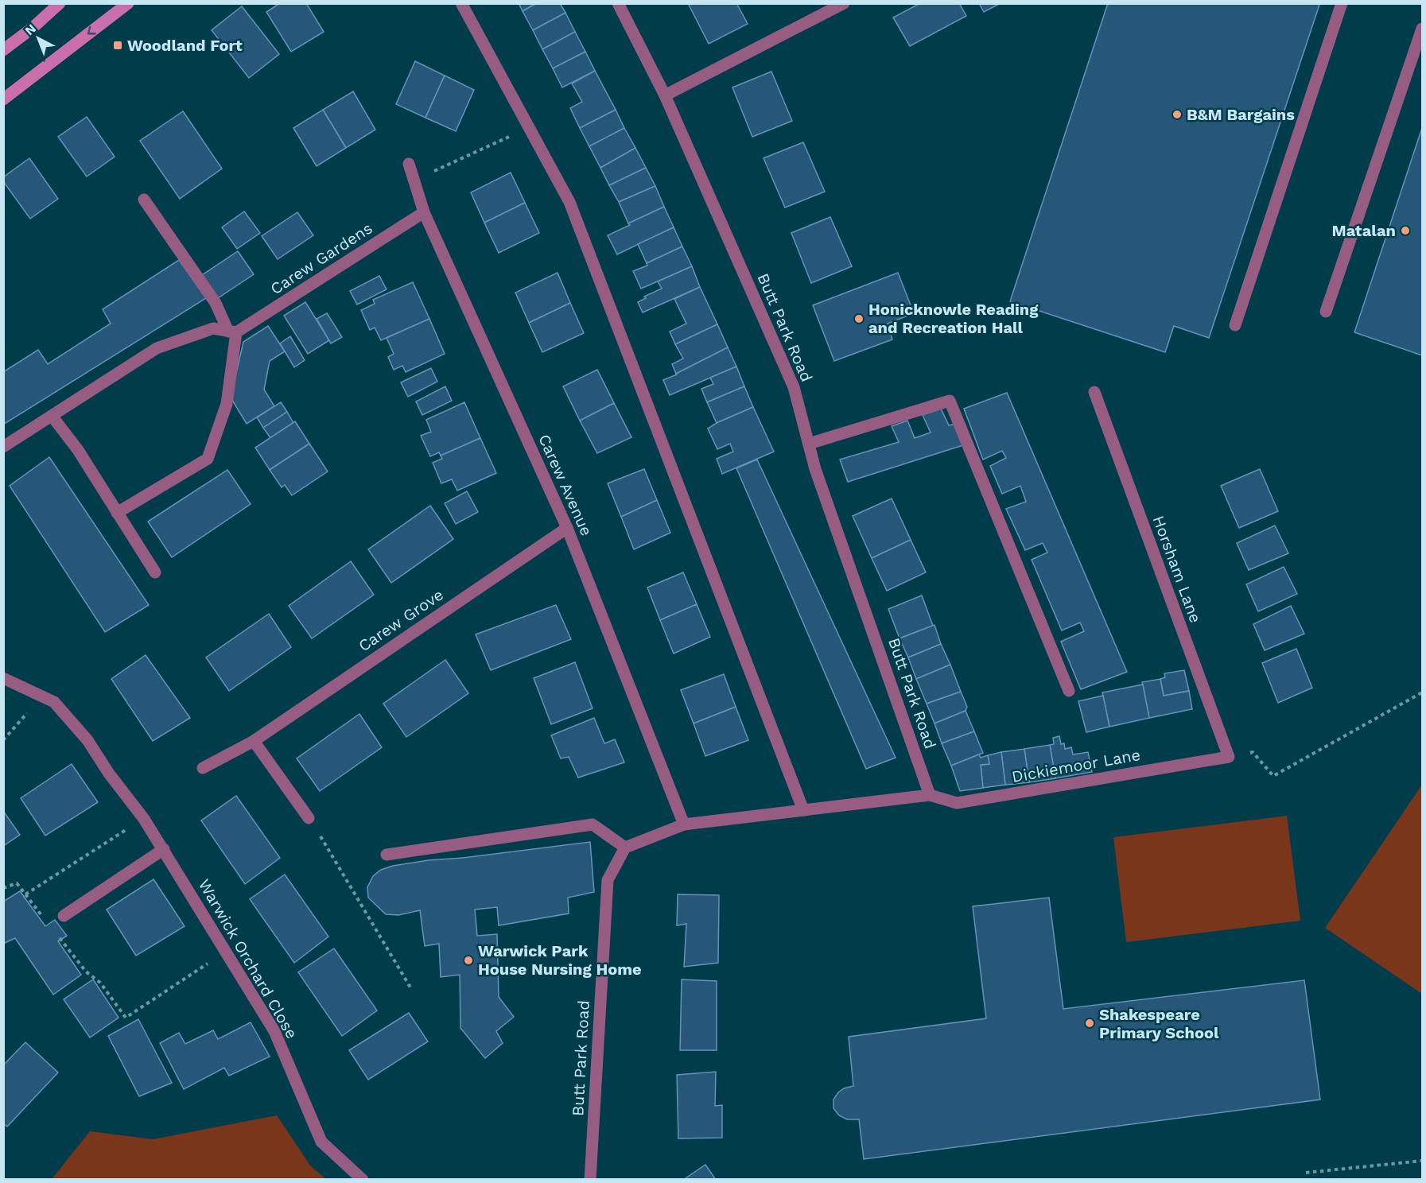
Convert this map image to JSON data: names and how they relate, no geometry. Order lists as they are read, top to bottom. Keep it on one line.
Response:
{"streets":{"street":["Carew Gardens","Butt Park Road","Carew Avenue","Horsham Lane","Carew Grove","Dickiemoor Lane","Warwick Orchard Close"]},"crossings":[["Carew Gardens","Carew Avenue"],["Butt Park Road","Dickiemoor Lane"],["Carew Avenue","Carew Grove"],["Horsham Lane","Dickiemoor Lane"]],"places":{"transit":["Woodland Fort"],"other":["B&M Bargains","Matalan","Honicknowle Reading and Recreation Hall","Warwick Park House Nursing Home","Shakespeare Primary School"]},"north":"top left"}
